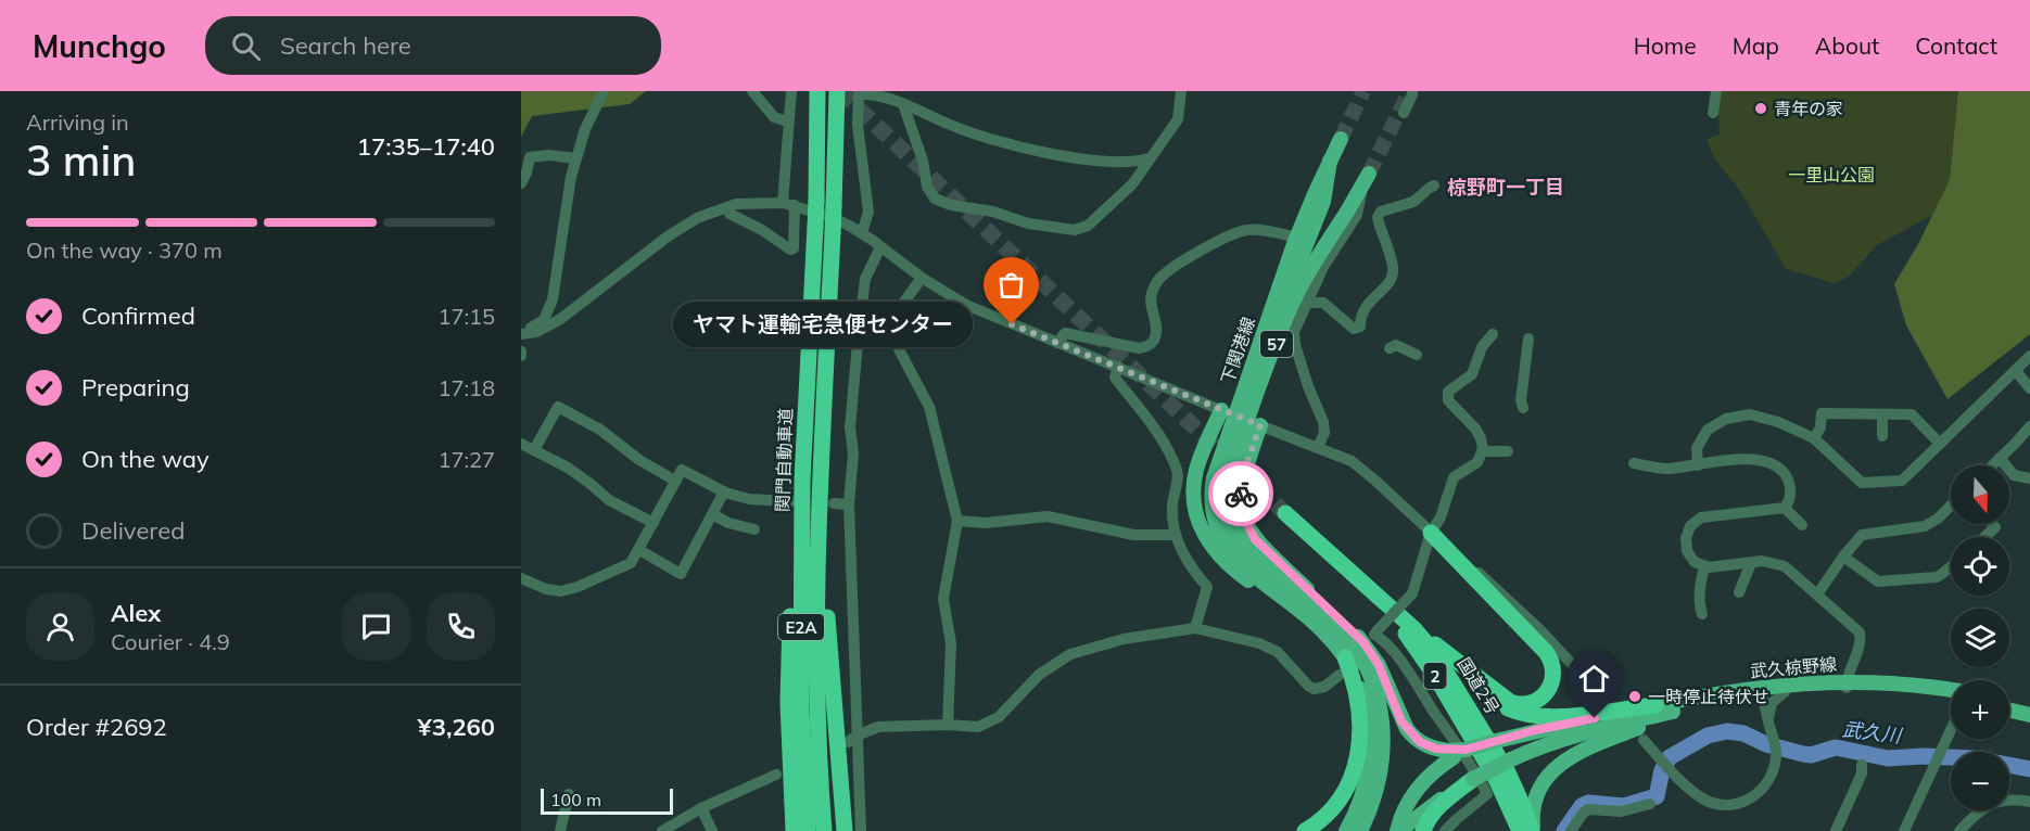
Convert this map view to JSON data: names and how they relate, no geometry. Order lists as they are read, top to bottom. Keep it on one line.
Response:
{"streets":{"highway":["関門自動車道","E2A","2","国道2号"],"main road":["57","下関港線","武久椋野線"]},"districts":["椋野町一丁目"],"water":["武久川"],"parks":["一里山公園"],"places":["青年の家","ヤマト運輸宅急便センター","一時停止待伏せ"],"scale_bar":"100 m","north":"bottom","page":{"header":"Munchgo","search":"Search here","nav":["Home","Map","About","Contact"],"heading":["3 min","Arriving in","17:35–17:40"],"panel":["Alex","Courier · 4.9","Order #2692","¥3,260"],"bar":"On the way · 370 m","list":[["Confirmed","17:15"],["Preparing","17:18"],["On the way","17:27"],"Delivered"],"bubble":"ヤマト運輸宅急便センター","map_buttons":["+","−"],"scale":"100 m"}}
